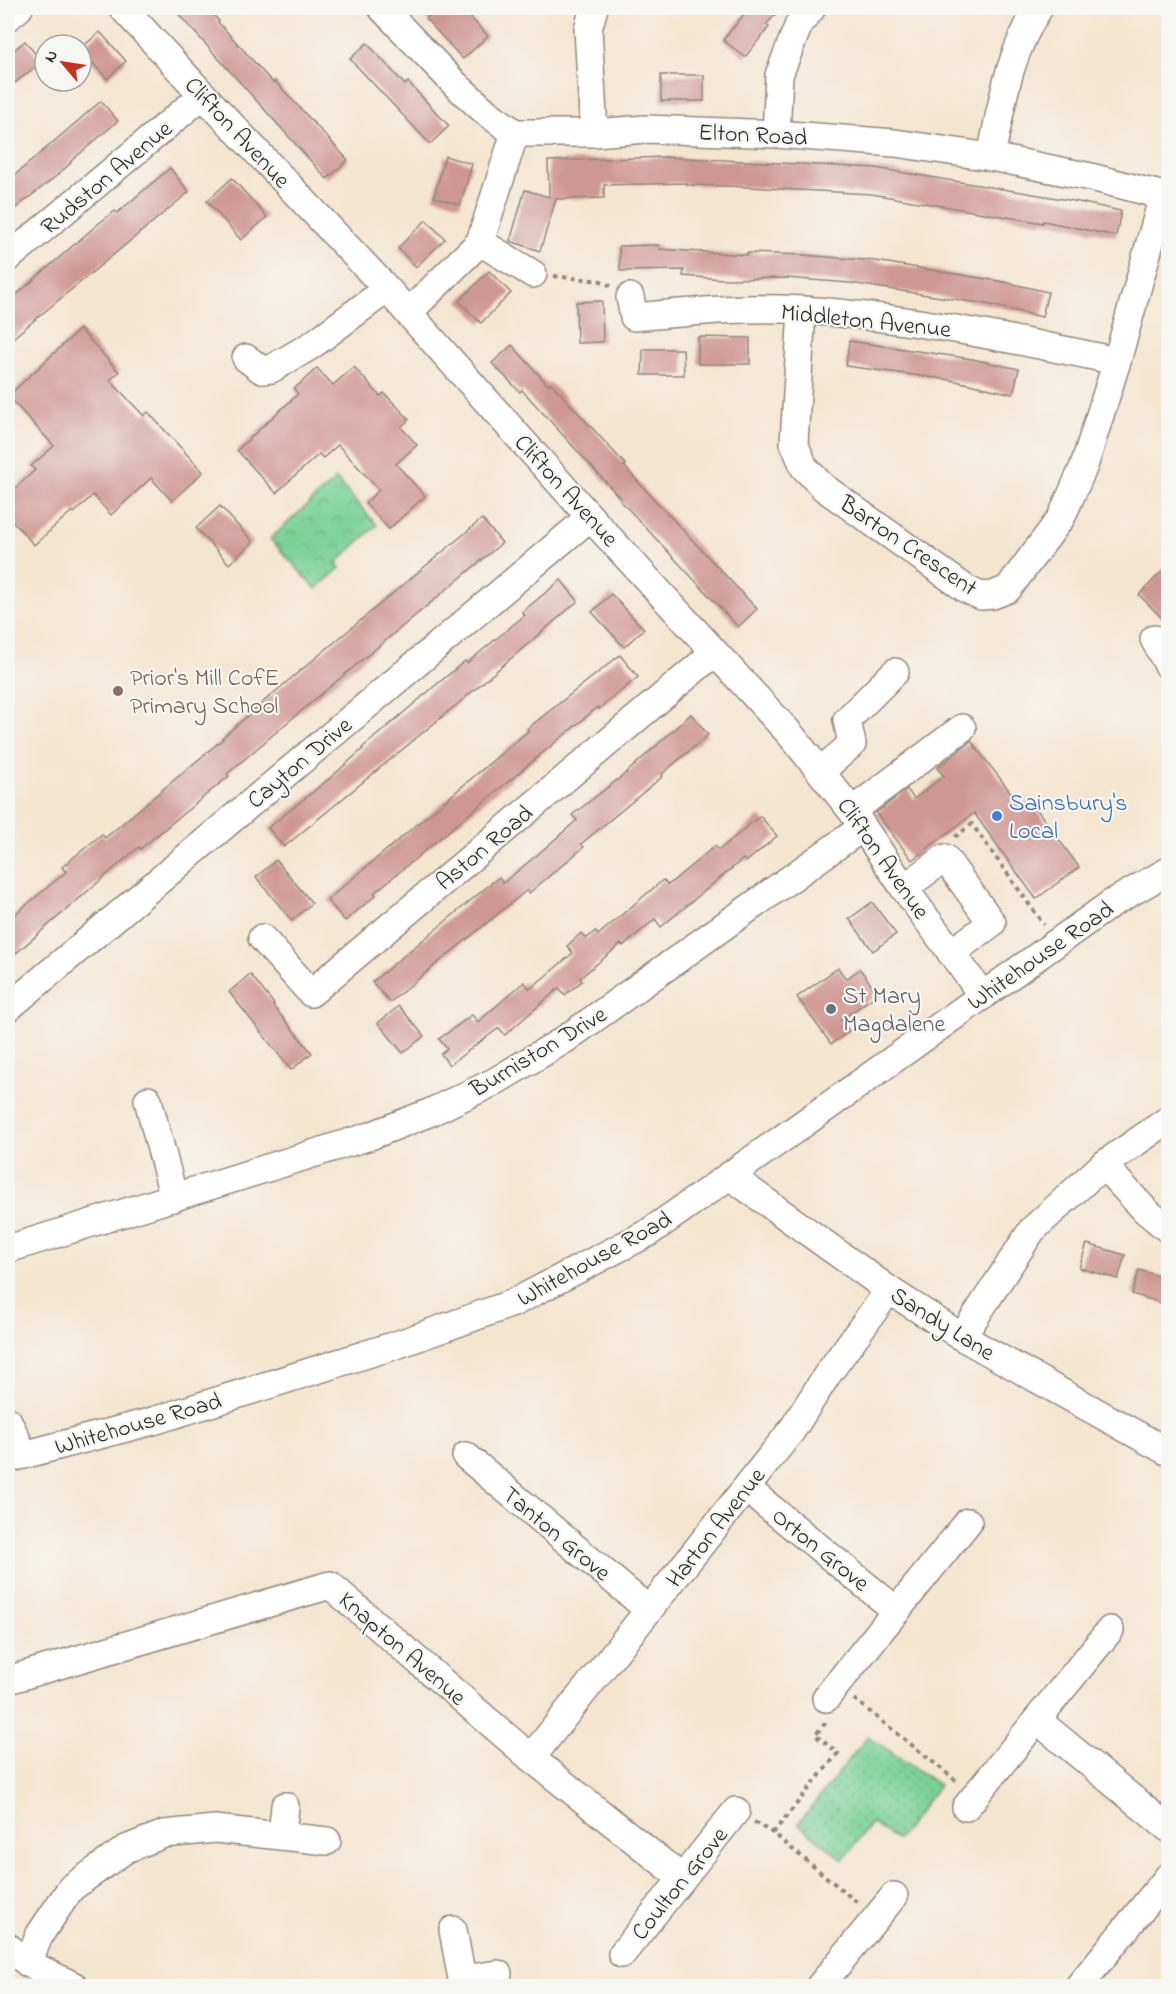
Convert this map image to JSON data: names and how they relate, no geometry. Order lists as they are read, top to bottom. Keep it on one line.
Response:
{"streets":{"street":["Clifton Avenue","Elton Road","Rudston Avenue","Middleton Avenue","Barton Crescent","Cayton Drive","Aston Road","Whitehouse Road","Burniston Drive","Sandy Lane","Harton Avenue","Tanton Grove","Orton Grove","Knapton Avenue","Coulton Grove"]},"crossings":[["Clifton Avenue","Rudston Avenue"],["Clifton Avenue","Cayton Drive"],["Clifton Avenue","Aston Road"],["Clifton Avenue","Whitehouse Road"],["Clifton Avenue","Burniston Drive"],["Elton Road","Barton Crescent"],["Middleton Avenue","Barton Crescent"],["Whitehouse Road","Sandy Lane"],["Sandy Lane","Harton Avenue"],["Harton Avenue","Tanton Grove"],["Harton Avenue","Orton Grove"],["Harton Avenue","Knapton Avenue"],["Knapton Avenue","Coulton Grove"]],"places":["Prior's Mill CofE Primary School","Sainsbury's Local","St Mary Magdalene"],"north":"top left"}
